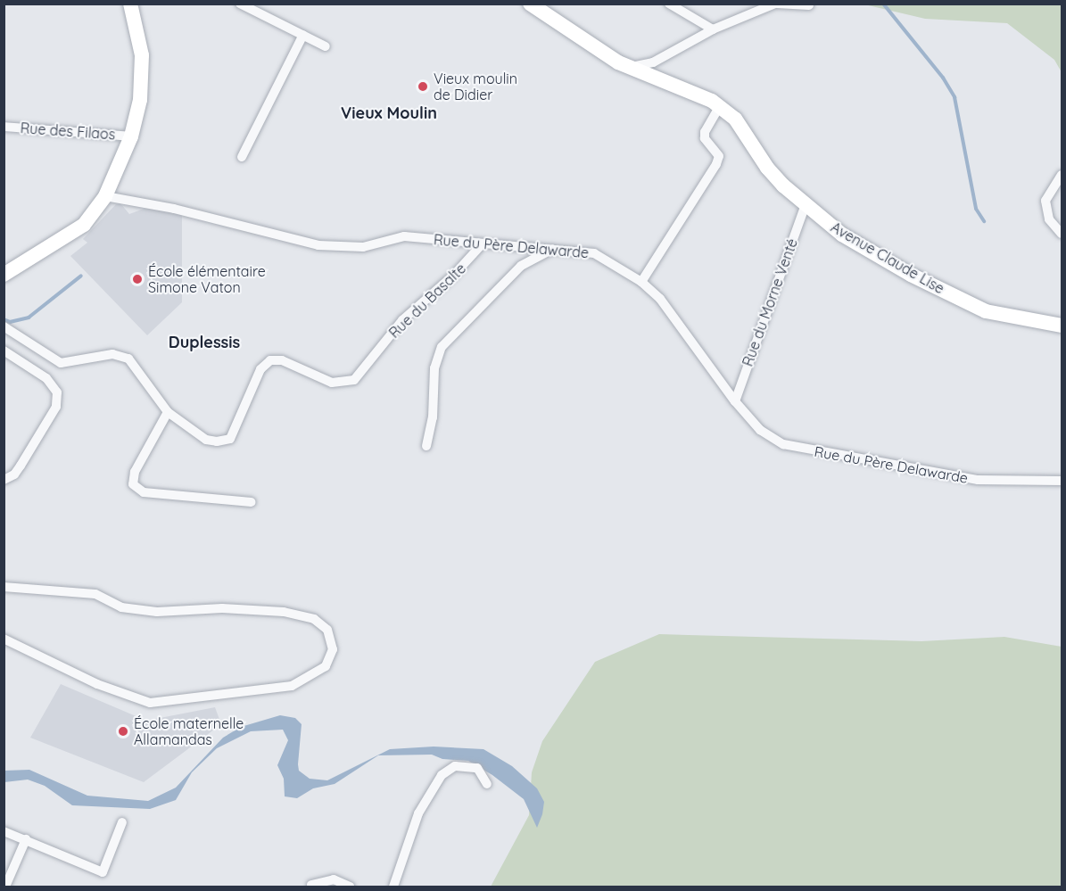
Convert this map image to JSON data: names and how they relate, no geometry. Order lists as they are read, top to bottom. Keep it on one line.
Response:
{"streets":{"street":["Rue des Filaos","Rue du Père Delawarde","Avenue Claude Lise","Rue du Basalte","Rue du Morne Venté"]},"crossings":[["Rue du Père Delawarde","Rue du Basalte"],["Rue du Père Delawarde","Rue du Morne Venté"],["Avenue Claude Lise","Rue du Morne Venté"]],"districts":["Vieux Moulin","Duplessis"],"places":["Vieux moulin de Didier","École élémentaire Simone Vaton","École maternelle Allamandas"]}
